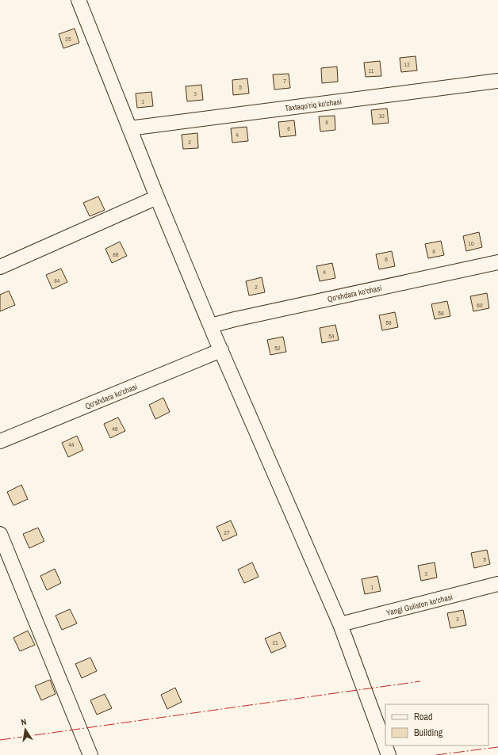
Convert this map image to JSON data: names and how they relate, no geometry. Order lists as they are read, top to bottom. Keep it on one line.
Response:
{"streets":{"street":["Taxtaqo'riq ko'chasi","Qo'shdara ko'chasi","Yangi Guliston ko'chasi"]},"house_numbers":["25","13","11","7","5","3","1","10","8","6","4","2","10","8","86","6","4","84","2","60","58","56","54","52","46","44","27","5","3","1","2","31"],"legend":["Road","Building"],"north":"top"}
